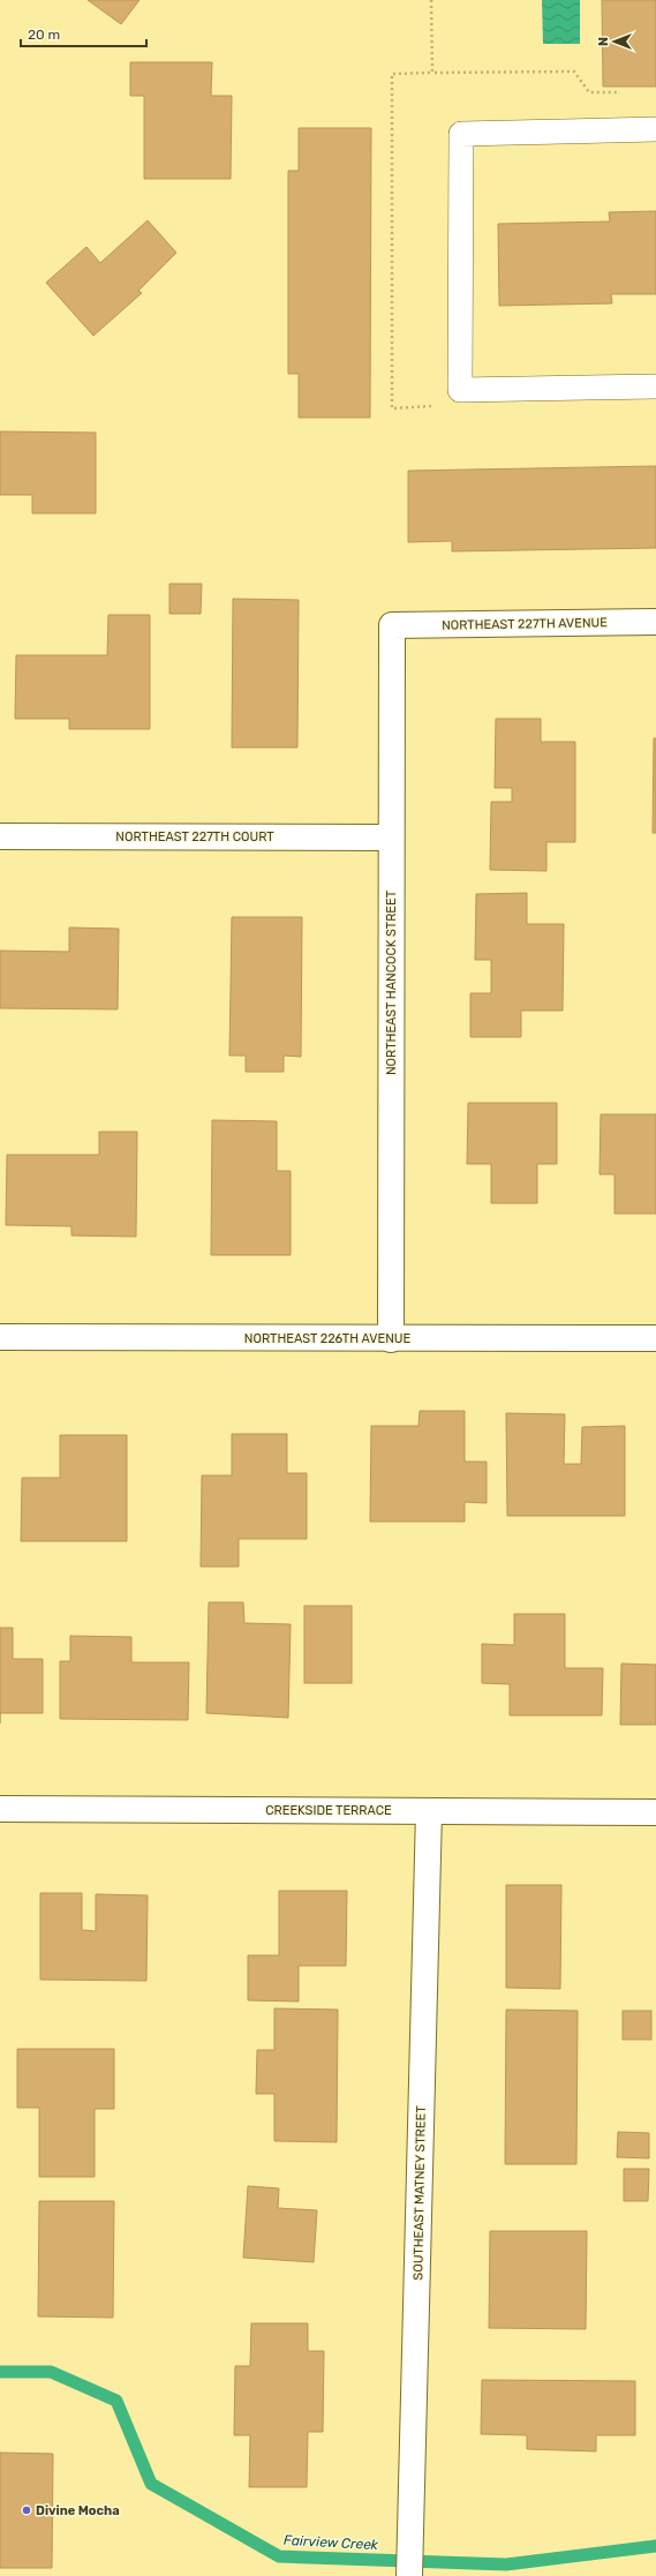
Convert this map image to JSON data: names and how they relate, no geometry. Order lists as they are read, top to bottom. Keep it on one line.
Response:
{"streets":{"street":["NORTHEAST 227TH AVENUE","NORTHEAST 227TH COURT","NORTHEAST HANCOCK STREET","NORTHEAST 226TH AVENUE","CREEKSIDE TERRACE","SOUTHEAST MATNEY STREET"]},"crossings":[["NORTHEAST 227TH AVENUE","NORTHEAST HANCOCK STREET"],["NORTHEAST 227TH COURT","NORTHEAST HANCOCK STREET"],["NORTHEAST HANCOCK STREET","NORTHEAST 226TH AVENUE"],["CREEKSIDE TERRACE","SOUTHEAST MATNEY STREET"]],"water":["Fairview Creek"],"places":["Divine Mocha"],"scale_bar":"20 m","north":"left"}
